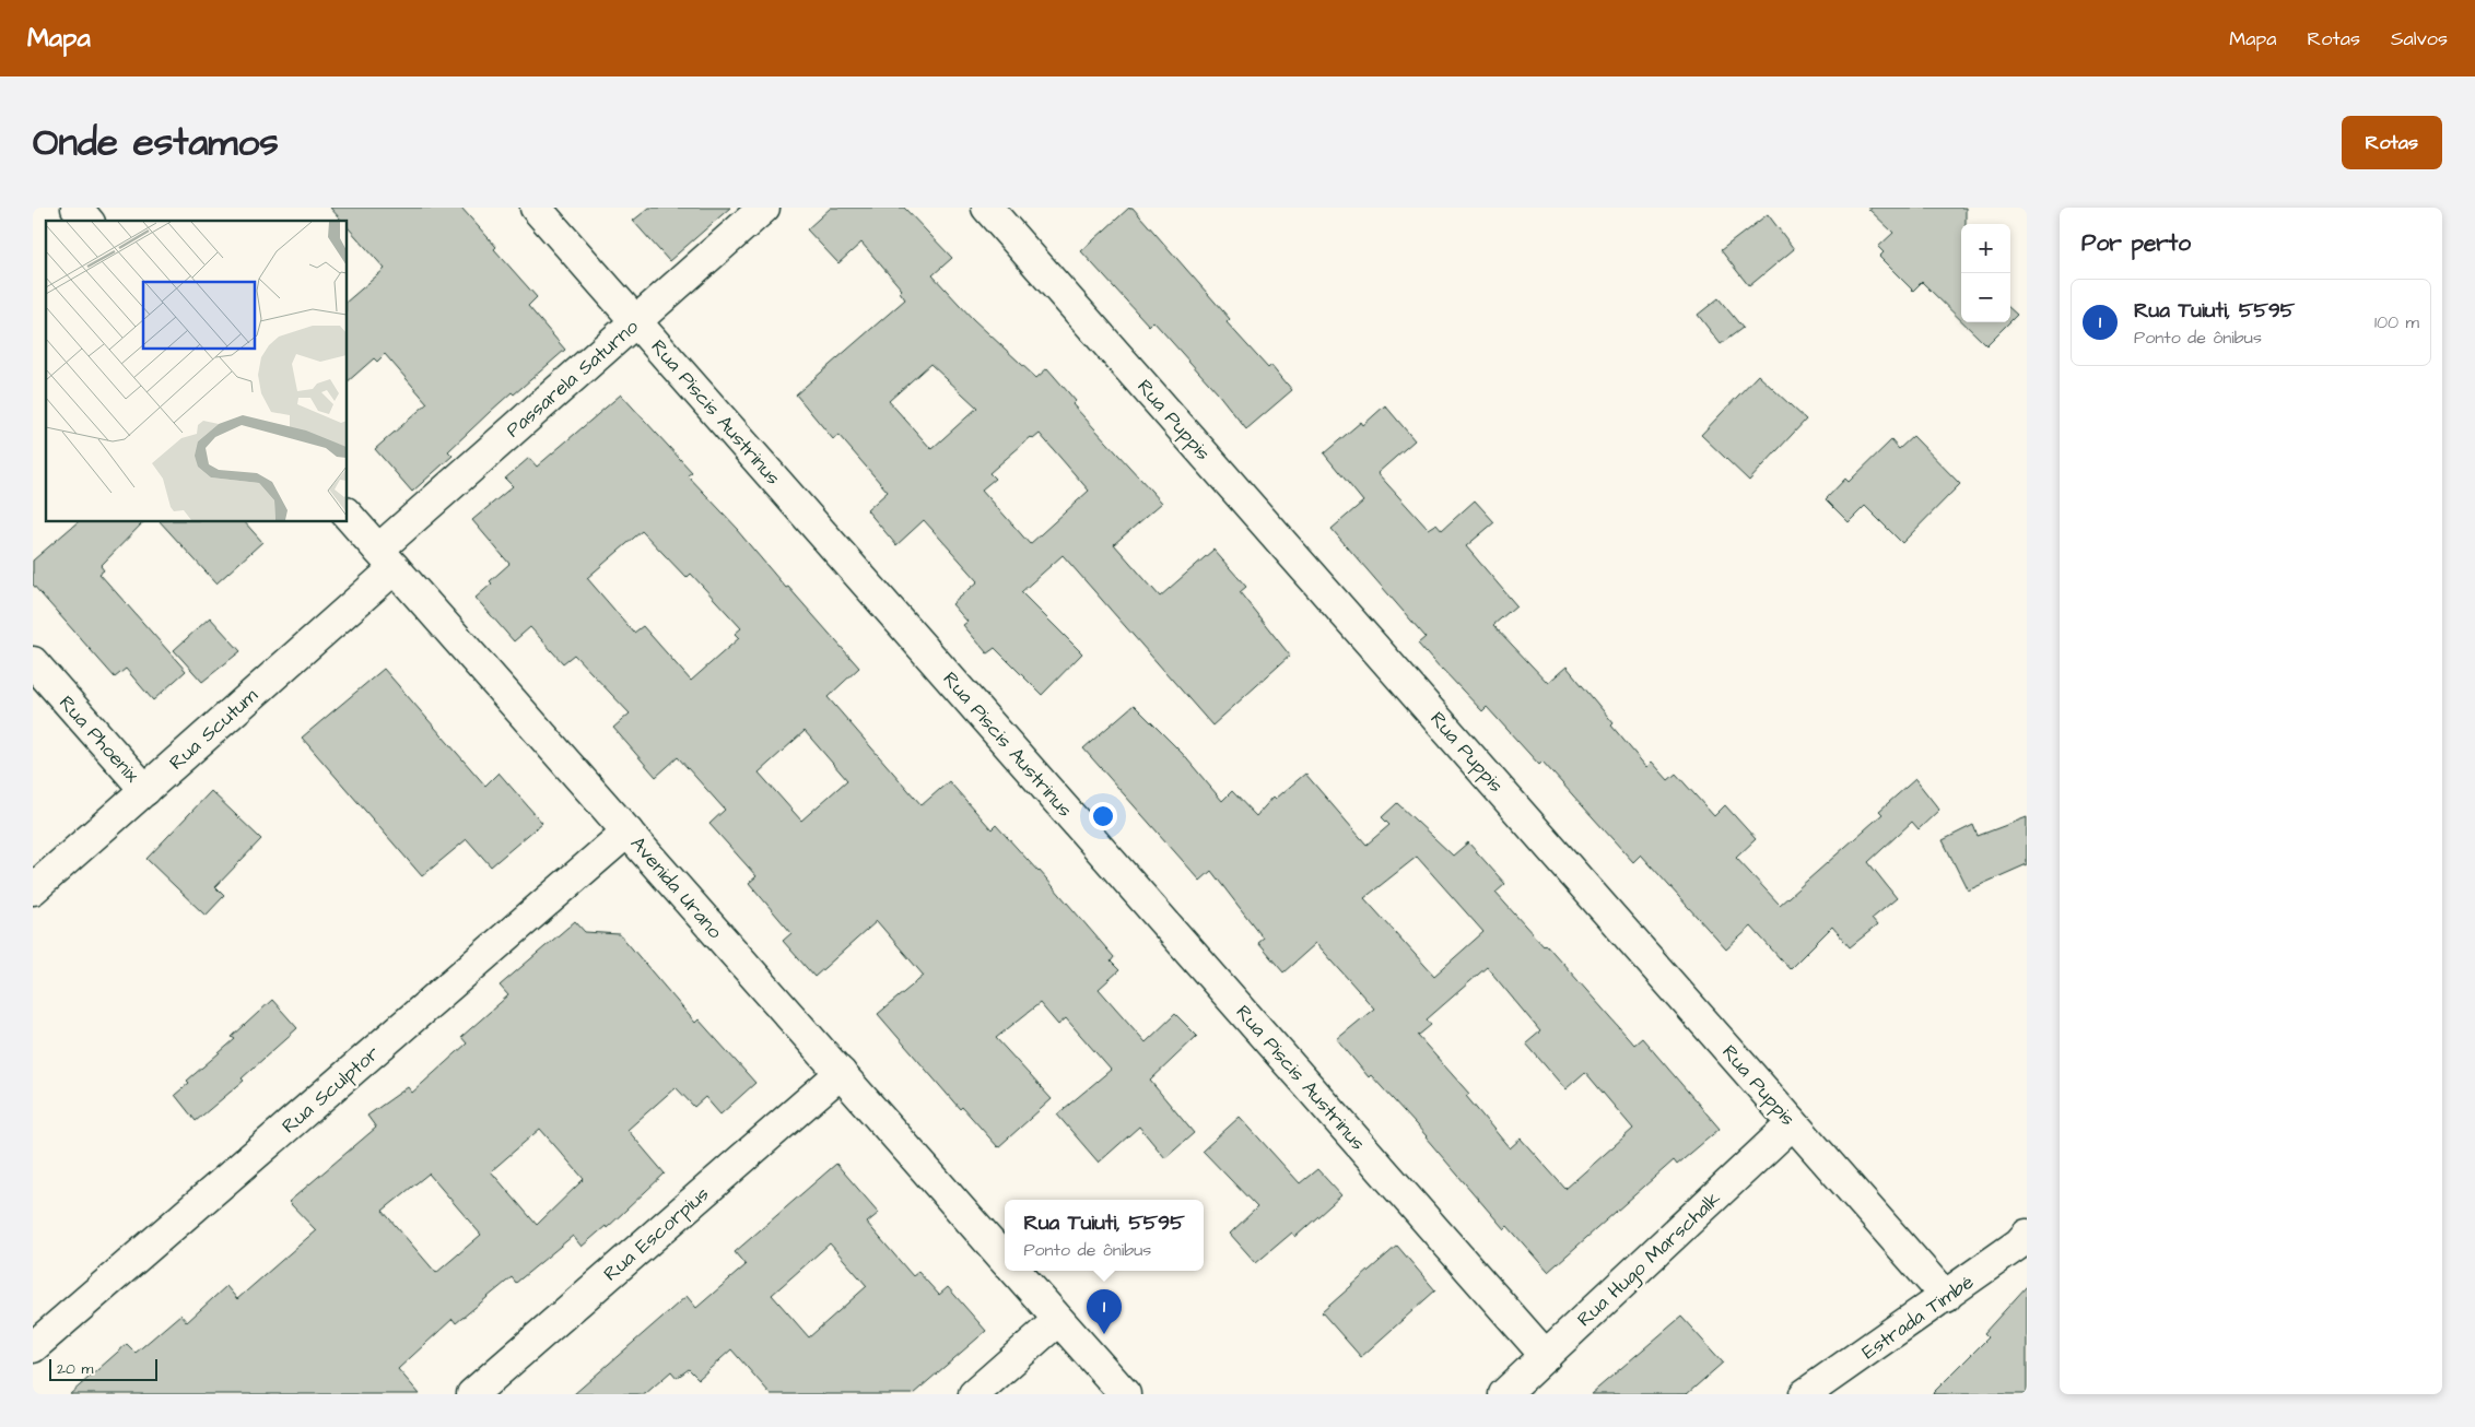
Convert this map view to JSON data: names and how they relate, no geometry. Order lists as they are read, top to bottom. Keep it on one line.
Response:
{"streets":{"street":["Passarela Saturno","Rua Piscis Austrinus","Rua Puppis","Rua Scutum","Rua Phoenix","Avenida Urano","Rua Sculptor","Rua Escorpius","Rua Hugo Marschalk","Estrada Timbé"]},"crossings":[["Passarela Saturno","Rua Piscis Austrinus"],["Passarela Saturno","Rua Scutum"],["Passarela Saturno","Avenida Urano"],["Rua Piscis Austrinus","Rua Hugo Marschalk"],["Rua Puppis","Rua Hugo Marschalk"],["Rua Puppis","Estrada Timbé"],["Rua Scutum","Rua Phoenix"],["Rua Scutum","Avenida Urano"],["Avenida Urano","Rua Sculptor"],["Avenida Urano","Rua Escorpius"]],"scale_bar":"20 m","page":{"header":"Mapa","nav":["Mapa","Rotas","Salvos"],"title":"Onde estamos","buttons":"Rotas","heading":"Por perto","map_buttons":["+","−"],"list":[{"mark":"1","name":"Rua Tuiuti, 5595","note":"Ponto de ônibus","value":"100 m"}],"popup":["Rua Tuiuti, 5595","Ponto de ônibus"],"pins":"1","scale":"20 m"}}
